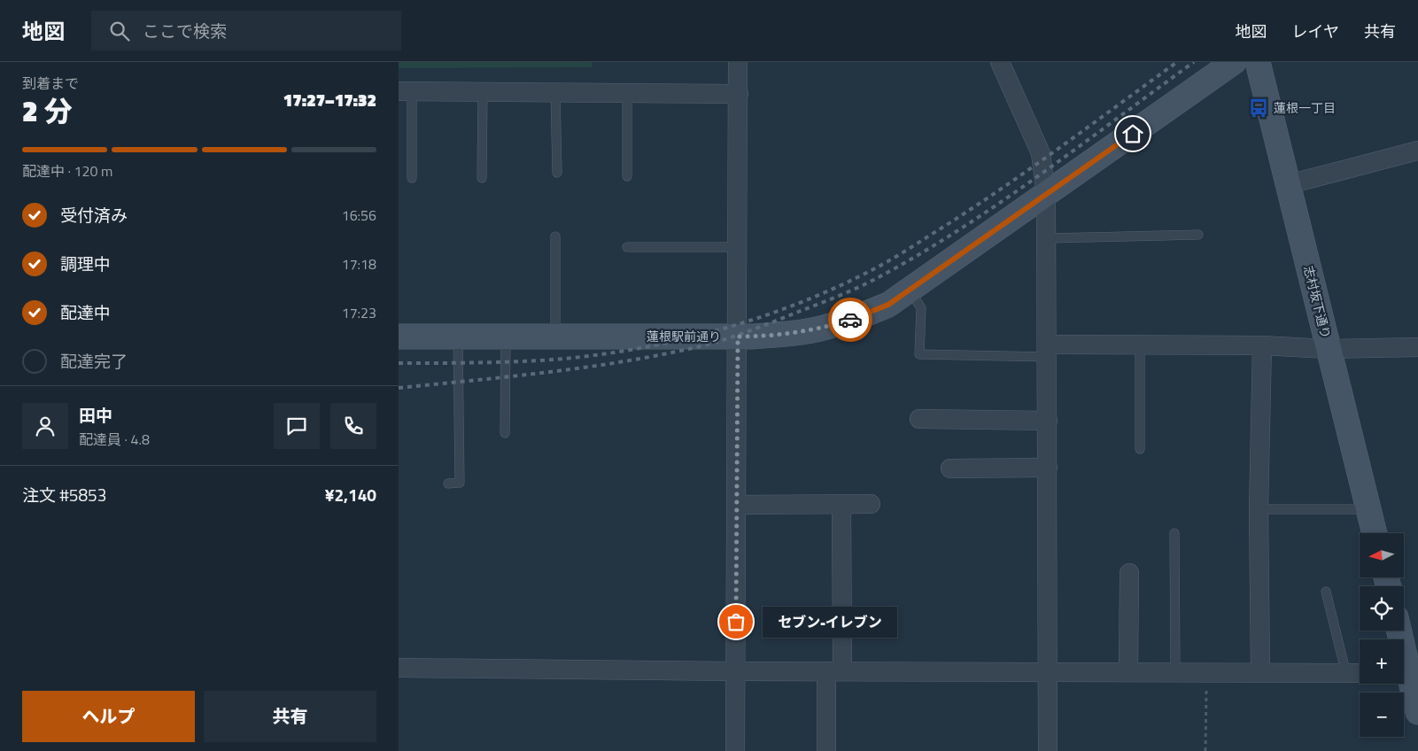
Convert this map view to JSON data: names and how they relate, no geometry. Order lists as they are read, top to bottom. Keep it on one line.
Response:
{"streets":{"street":["志村坂下通り","蓮根駅前通り"]},"places":{"bus stop":["蓮根一丁目"],"other":["セブン-イレブン"]},"north":"left","page":{"header":"地図","search":"ここで検索","nav":["地図","レイヤ","共有"],"heading":["2 分","到着まで","17:27–17:32"],"panel":["田中","配達員 · 4.8","注文 #5853","¥2,140"],"bar":"配達中 · 120 m","list":[["受付済み","16:56"],["調理中","17:18"],["配達中","17:23"],"配達完了"],"map_buttons":["+","−"],"bubble":"セブン-イレブン","buttons":["ヘルプ","共有"]}}
